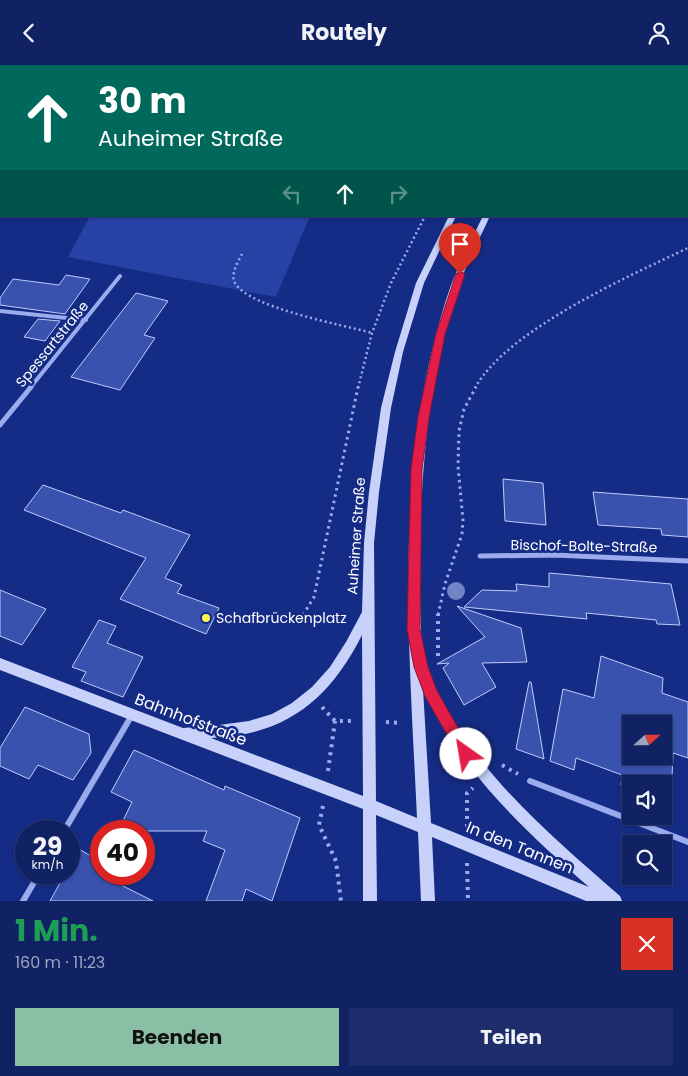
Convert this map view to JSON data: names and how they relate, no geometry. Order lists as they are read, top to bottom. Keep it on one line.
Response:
{"streets":{"main road":["Auheimer Straße","Bahnhofstraße","In den Tannen"],"street":["Spessartstraße","Bischof-Bolte-Straße"]},"crossings":[["Auheimer Straße","Bahnhofstraße"],["Bahnhofstraße","In den Tannen"]],"places":["Schafbrückenplatz"],"north":"right","page":{"header":"Routely","turn":["30 m","Auheimer Straße"],"speed":"29 km/h","limit":"40","heading":["1 Min.","160 m · 11:23"],"buttons":["Beenden","Teilen"]}}
